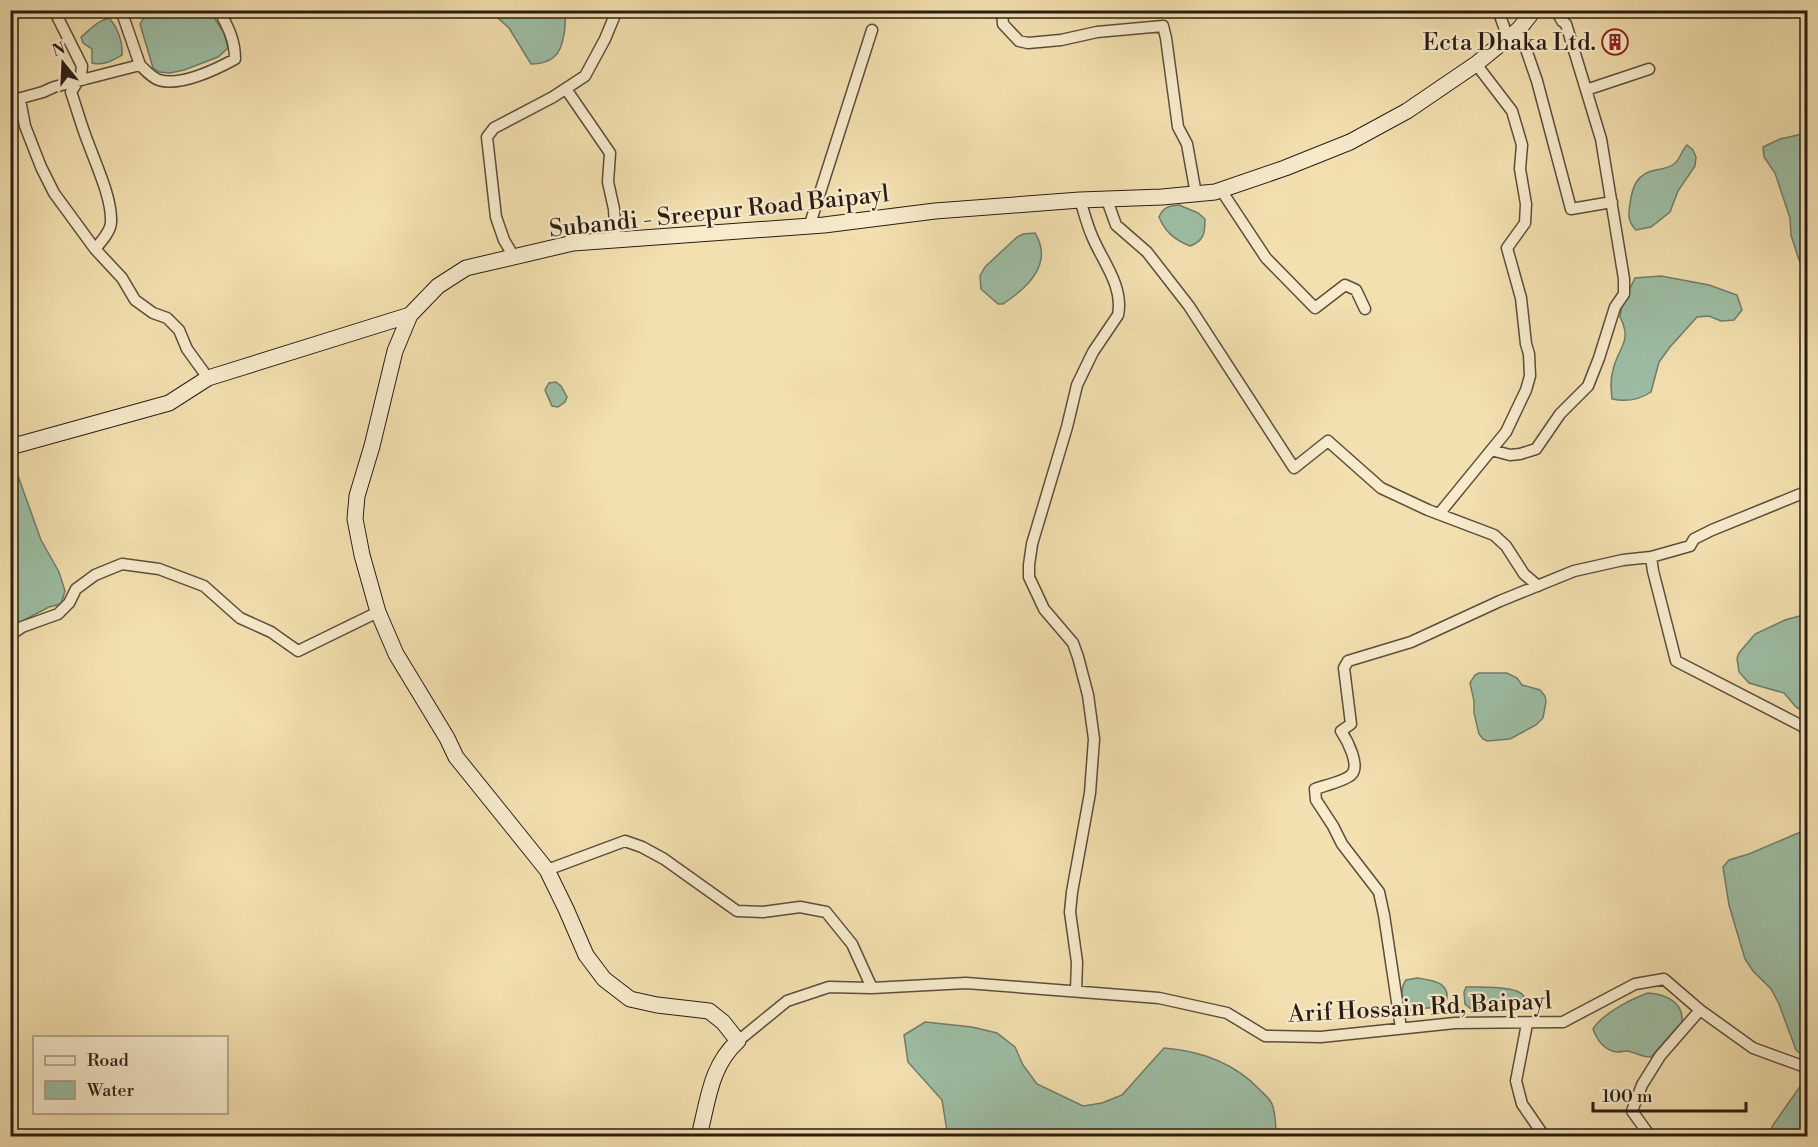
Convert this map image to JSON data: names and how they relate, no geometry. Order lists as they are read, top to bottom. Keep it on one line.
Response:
{"streets":{"street":["Subandi - Sreepur Road Baipayl","Arif Hossain Rd, Baipayl"]},"crossings":[["Subandi - Sreepur Road Baipayl","Arif Hossain Rd, Baipayl"]],"places":{"building":["Ecta Dhaka Ltd."]},"legend":["Road","Water"],"scale_bar":"100 m","north":"top"}
